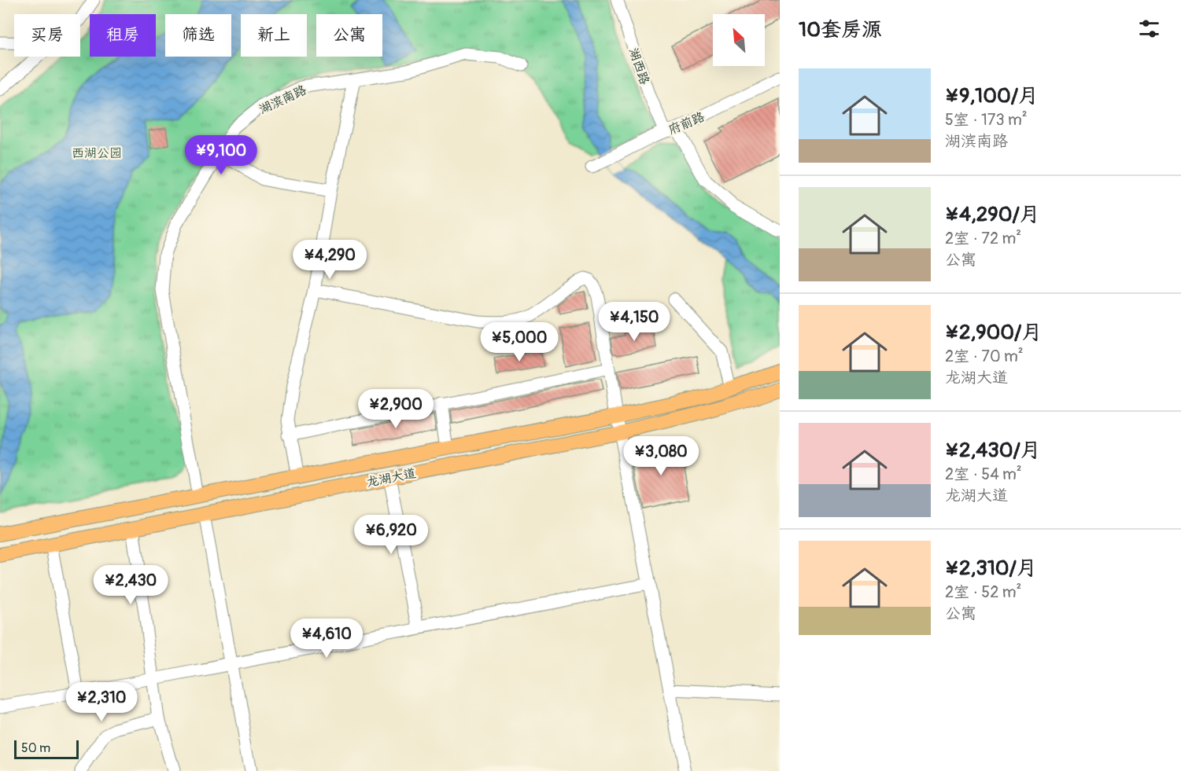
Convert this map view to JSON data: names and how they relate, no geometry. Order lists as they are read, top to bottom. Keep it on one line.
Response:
{"streets":{"main road":["龙湖大道"],"street":["湖西路","湖滨南路","府前路"]},"crossings":[["湖西路","府前路"],["湖滨南路","龙湖大道"]],"parks":["西湖公园"],"scale_bar":"50 m","north":"top left","page":{"heading":"10套房源","chip":["买房","租房","筛选","新上","公寓"],"list":[{"name":"¥9,100/月","note":"5室 · 173 m² · 湖滨南路"},{"name":"¥4,290/月","note":"2室 · 72 m² · 公寓"},{"name":"¥2,900/月","note":"2室 · 70 m² · 龙湖大道"},{"name":"¥2,430/月","note":"2室 · 54 m² · 龙湖大道"},{"name":"¥2,310/月","note":"2室 · 52 m² · 公寓"}],"price":["¥9,100","¥4,290","¥4,150","¥5,000","¥2,900","¥3,080","¥6,920","¥2,430","¥4,610","¥2,310"],"scale":"50 m"}}
